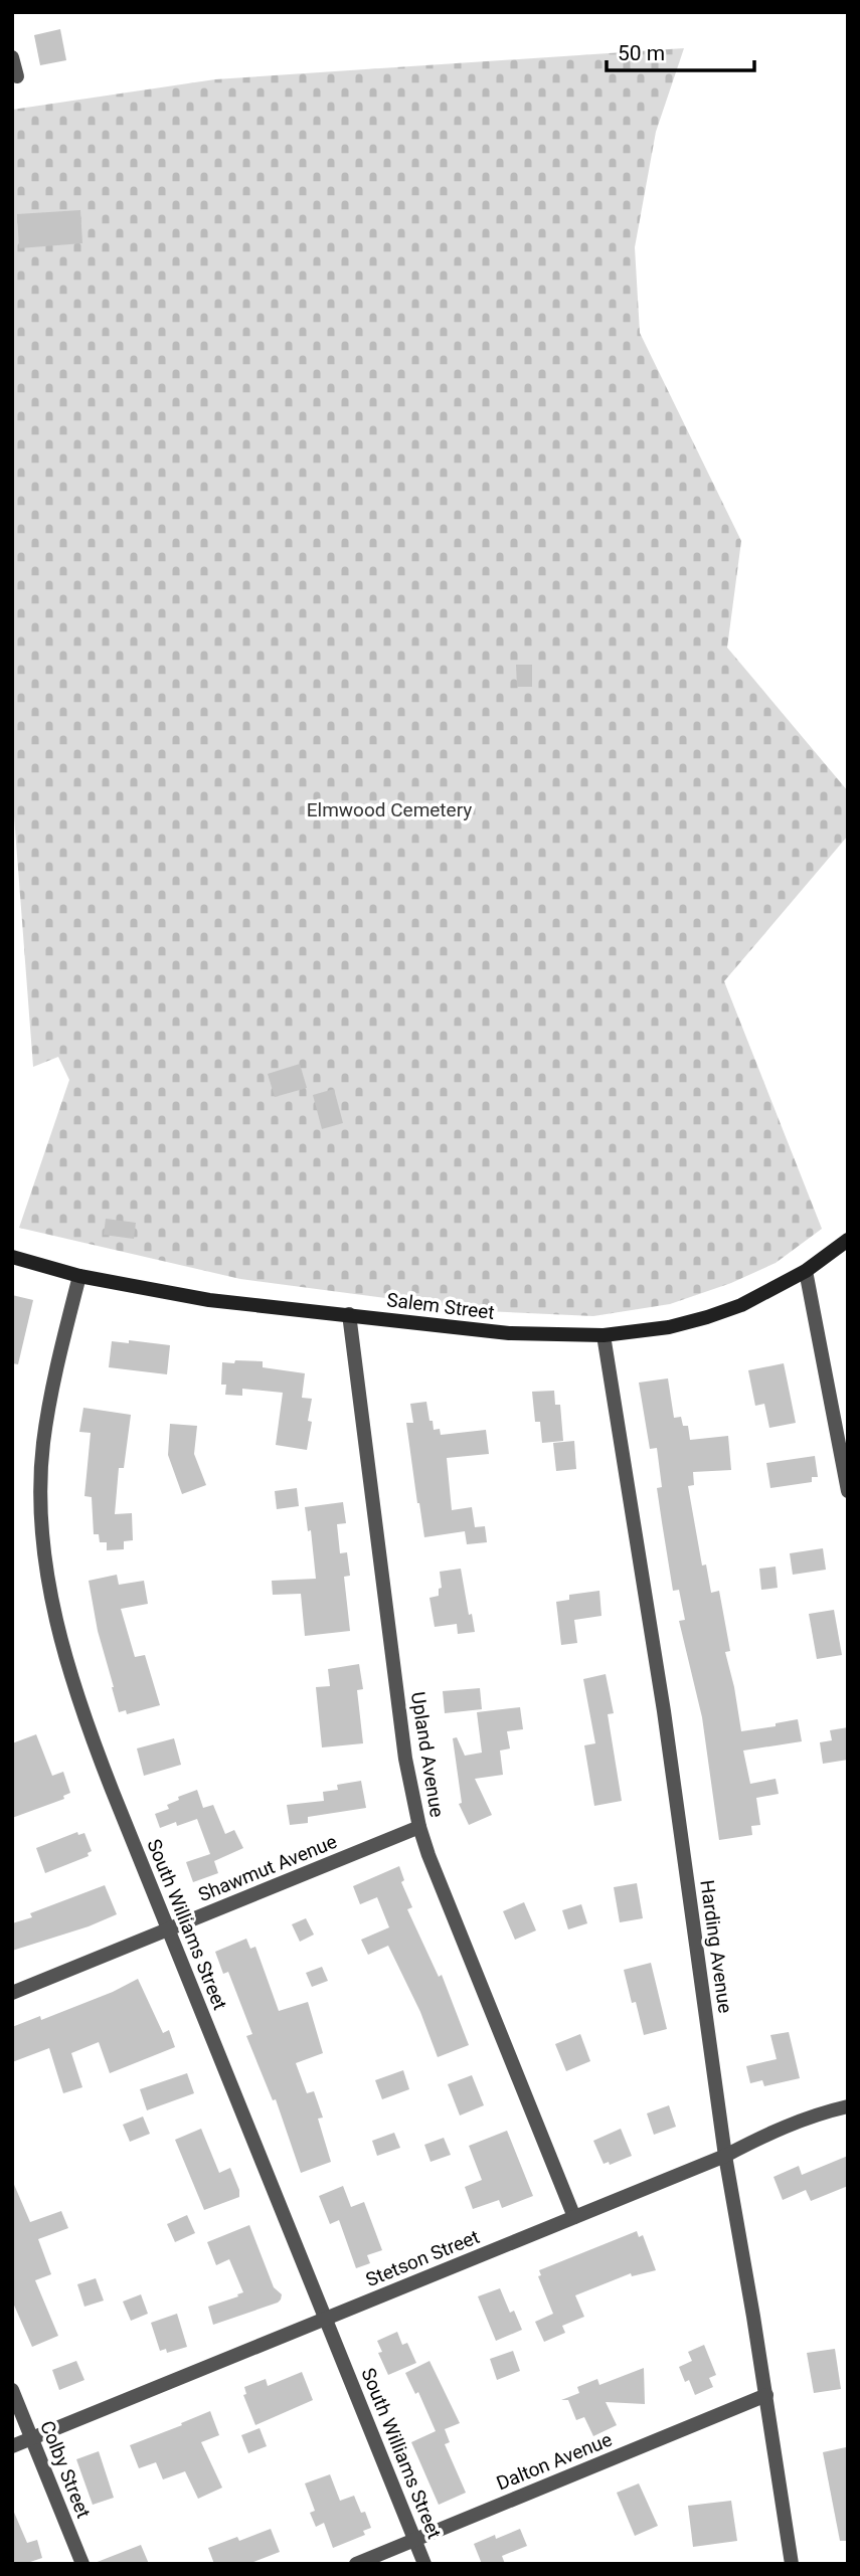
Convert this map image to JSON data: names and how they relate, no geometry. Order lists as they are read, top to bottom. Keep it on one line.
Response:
{"streets":{"main road":["Salem Street"],"street":["Upland Avenue","Shawmut Avenue","South Williams Street","Harding Avenue","Stetson Street","Dalton Avenue","Colby Street"]},"crossings":[["Salem Street","Upland Avenue"],["Salem Street","South Williams Street"],["Salem Street","Harding Avenue"],["Upland Avenue","Shawmut Avenue"],["Upland Avenue","Stetson Street"],["Shawmut Avenue","South Williams Street"],["South Williams Street","Stetson Street"],["South Williams Street","Dalton Avenue"],["Harding Avenue","Stetson Street"],["Harding Avenue","Dalton Avenue"],["Stetson Street","Colby Street"]],"parks":["Elmwood Cemetery"],"scale_bar":"50 m"}
